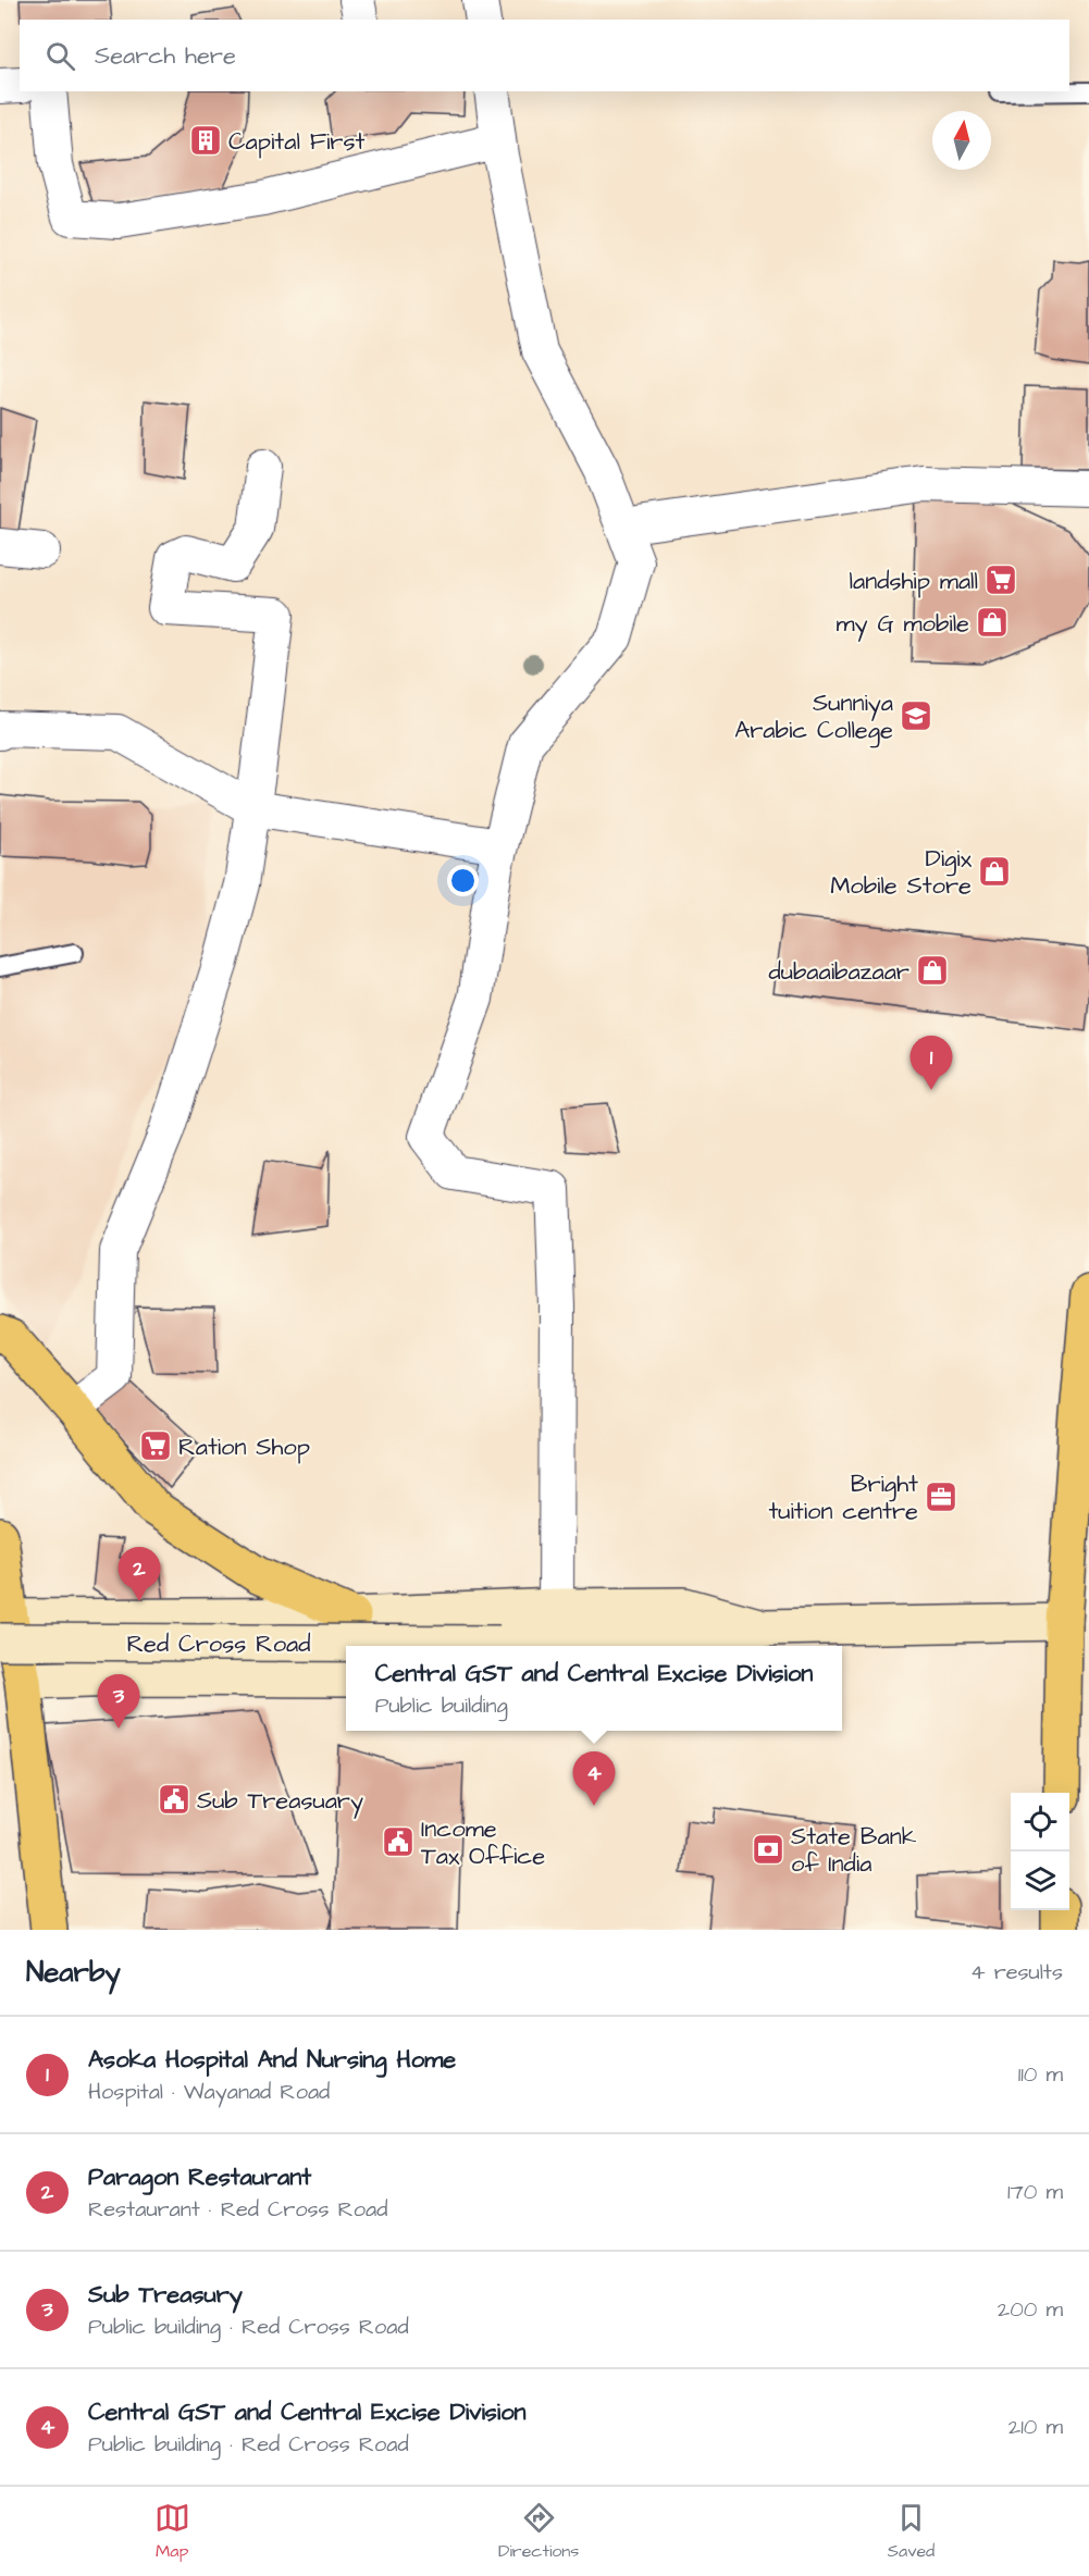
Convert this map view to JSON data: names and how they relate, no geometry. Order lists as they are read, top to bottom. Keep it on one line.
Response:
{"streets":{"main road":["Red Cross Road"]},"places":{"building":["Capital First"],"supermarket":["landship mall","Ration Shop"],"shop":["my G mobile","Digix Mobile Store","dubaaibazaar"],"school or university":["Sunniya Arabic College"],"office":["Bright tuition centre"],"public building":["Sub Treasuary","Income Tax Office"],"bank":["State Bank of India"]},"north":"top","page":{"search":"Search here","pins":["1","2","3","4"],"popup":["Central GST and Central Excise Division","Public building"],"heading":["Nearby","4 results"],"list":[{"mark":"1","name":"Asoka Hospital And Nursing Home","note":"Hospital · Wayanad Road","value":"110 m"},{"mark":"2","name":"Paragon Restaurant","note":"Restaurant · Red Cross Road","value":"170 m"},{"mark":"3","name":"Sub Treasury","note":"Public building · Red Cross Road","value":"200 m"},{"mark":"4","name":"Central GST and Central Excise Division","note":"Public building · Red Cross Road","value":"210 m"}],"nav":["Map","Directions","Saved"]}}
